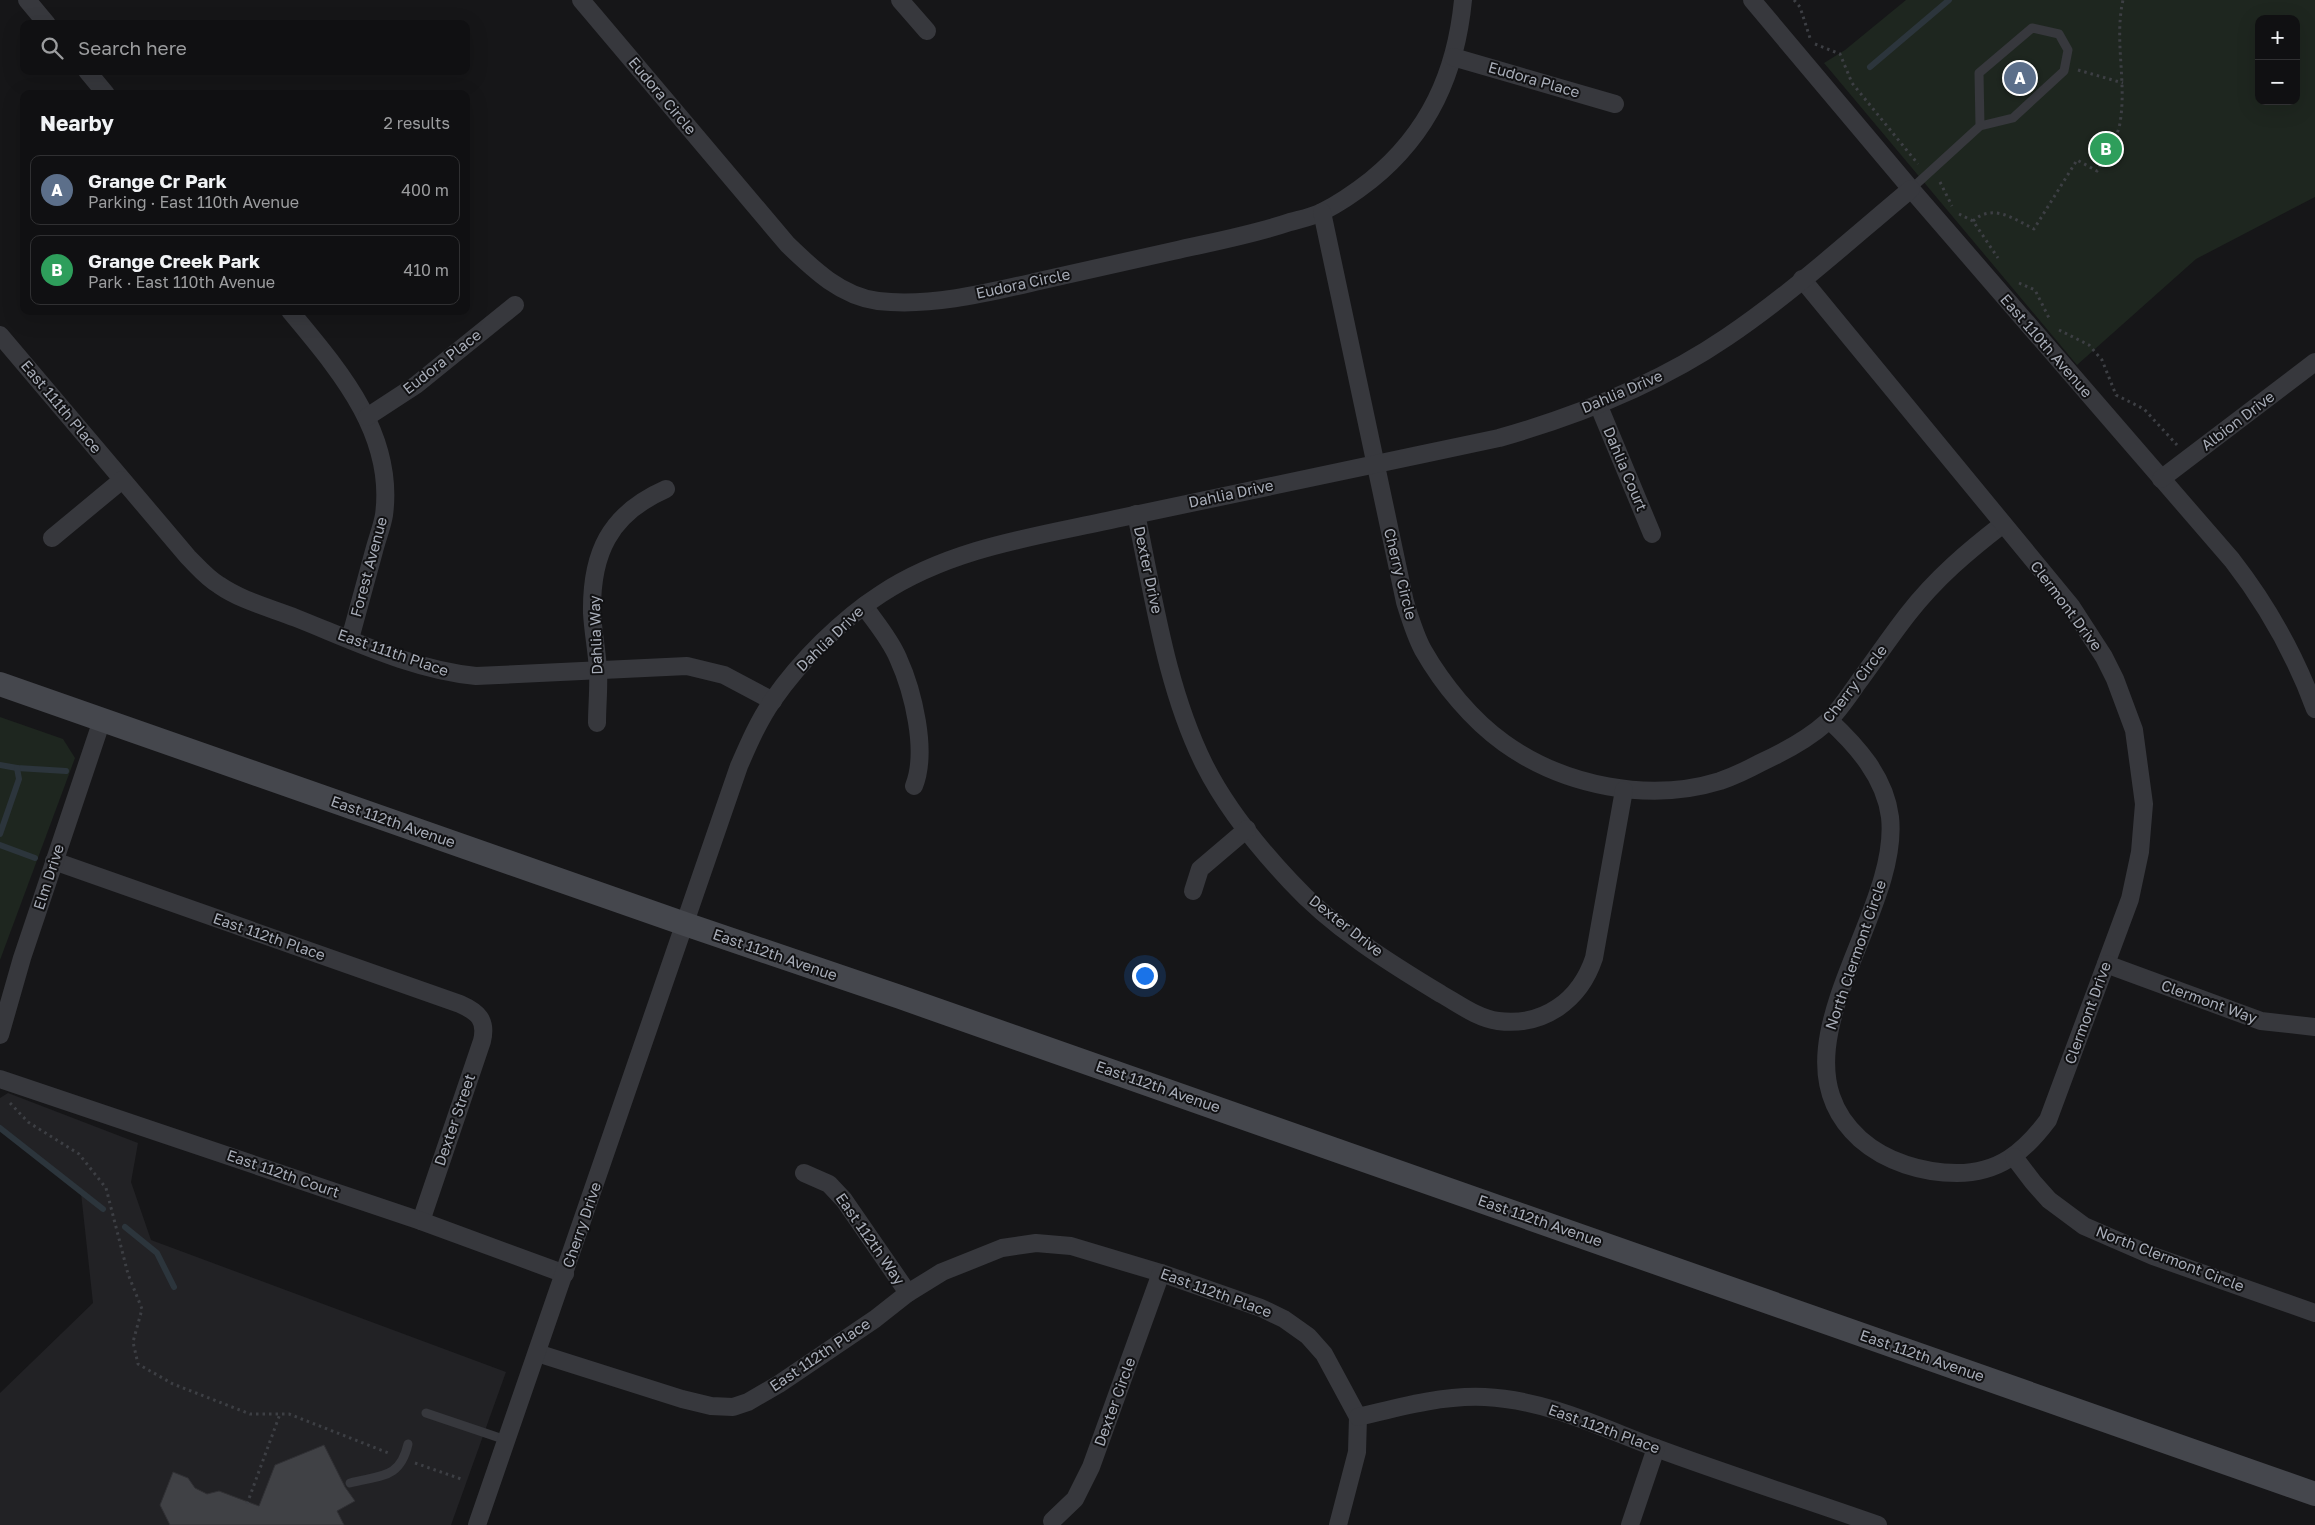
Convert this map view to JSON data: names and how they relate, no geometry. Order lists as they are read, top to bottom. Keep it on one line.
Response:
{"streets":{"street":["Eudora Place","Eudora Circle","East 110th Avenue","Dahlia Drive","East 111th Place","Albion Drive","Dahlia Court","Forest Avenue","Dexter Drive","Cherry Circle","Clermont Drive","Dahlia Way","East 112th Avenue","Elm Drive","East 112th Place","North Clermont Circle","Clermont Way","Dexter Street","East 112th Court","Cherry Drive","East 112th Way","Dexter Circle"]},"crossings":[["Eudora Place","Eudora Circle"],["Eudora Place","Forest Avenue"],["Eudora Circle","Cherry Circle"],["East 110th Avenue","Dahlia Drive"],["East 110th Avenue","Albion Drive"],["Dahlia Drive","East 111th Place"],["Dahlia Drive","Dahlia Court"],["Dahlia Drive","Dexter Drive"],["Dahlia Drive","Cherry Circle"],["Dahlia Drive","Clermont Drive"],["Dahlia Drive","East 112th Avenue"],["Dahlia Drive","Cherry Drive"],["East 111th Place","Forest Avenue"],["East 111th Place","Dahlia Way"],["Dexter Drive","Cherry Circle"],["Cherry Circle","Clermont Drive"],["Cherry Circle","North Clermont Circle"],["Clermont Drive","North Clermont Circle"],["Clermont Drive","Clermont Way"],["East 112th Avenue","Elm Drive"],["East 112th Avenue","Cherry Drive"],["Elm Drive","East 112th Place"],["East 112th Place","Dexter Street"],["East 112th Place","Cherry Drive"],["East 112th Place","East 112th Way"],["East 112th Place","Dexter Circle"],["Dexter Street","East 112th Court"],["East 112th Court","Cherry Drive"]],"page":{"map_buttons":["+","−"],"search":"Search here","pins":["A","B"],"heading":["Nearby","2 results"],"list":[{"mark":"A","name":"Grange Cr Park","note":"Parking · East 110th Avenue","value":"400 m"},{"mark":"B","name":"Grange Creek Park","note":"Park · East 110th Avenue","value":"410 m"}]}}
